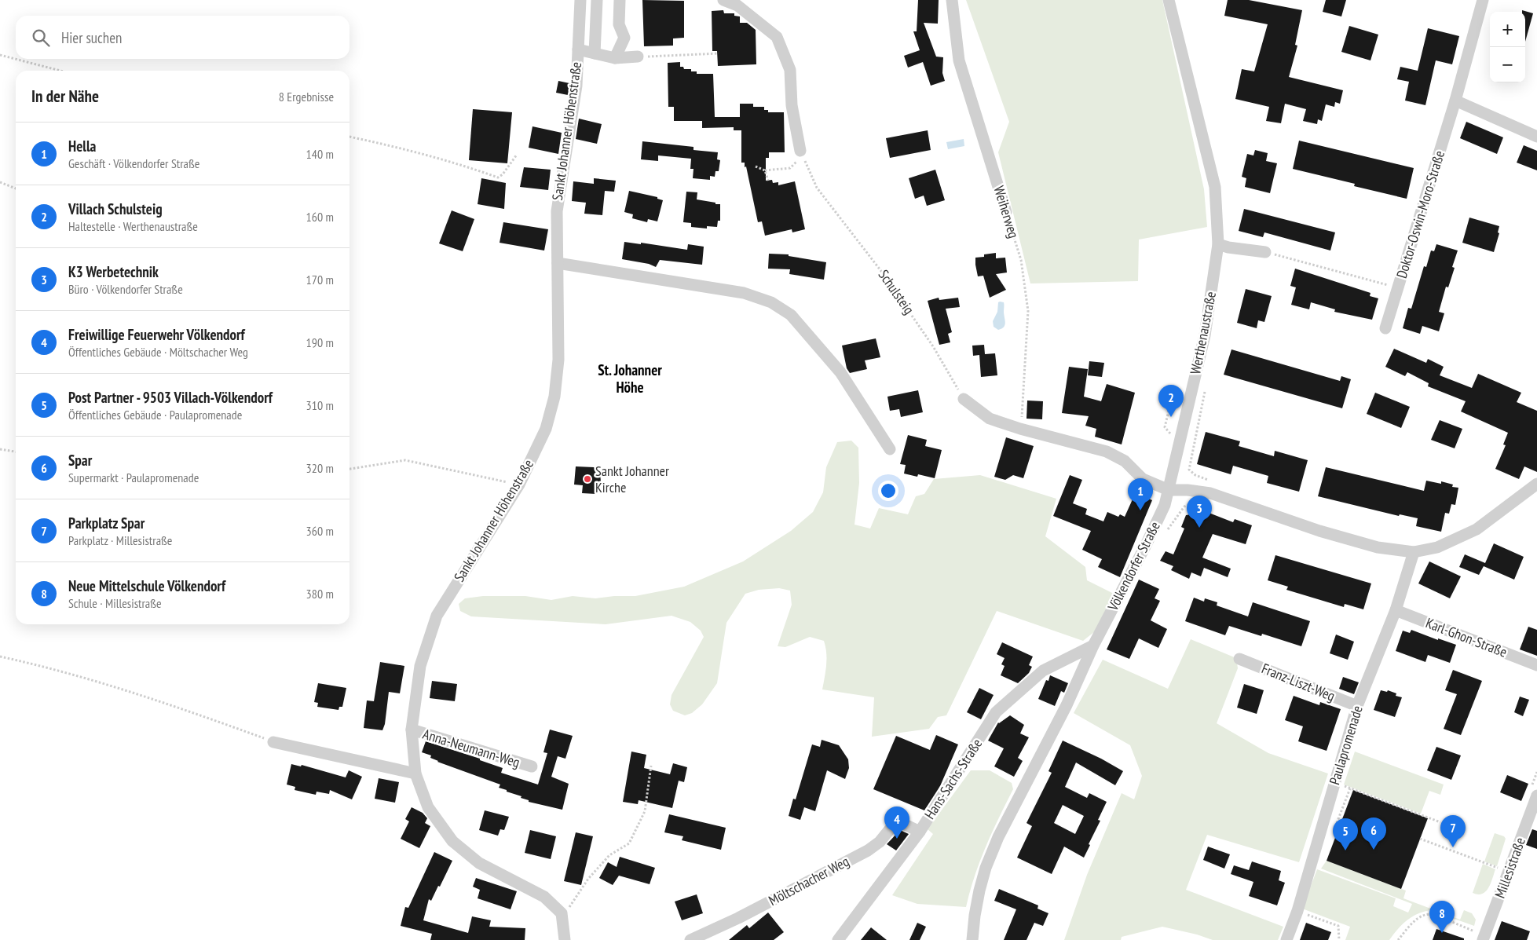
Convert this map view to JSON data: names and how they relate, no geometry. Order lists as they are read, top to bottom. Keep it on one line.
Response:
{"streets":{"street":["Sankt Johanner Höhenstraße","Weiherweg","Doktor-Oswin-Moro-Straße","Werthenaustraße","Völkendorfer Straße","Karl-Ghon-Straße","Franz-Liszt-Weg","Paulapromenade","Anna-Neumann-Weg","Hans-Sachs-Straße","Millesistraße","Möltschacher Weg"],"path":["Schulsteig"]},"crossings":[["Sankt Johanner Höhenstraße","Anna-Neumann-Weg"],["Werthenaustraße","Völkendorfer Straße"],["Völkendorfer Straße","Hans-Sachs-Straße"],["Karl-Ghon-Straße","Paulapromenade"],["Franz-Liszt-Weg","Paulapromenade"],["Hans-Sachs-Straße","Möltschacher Weg"]],"districts":["St. Johanner Höhe"],"places":["Sankt Johanner Kirche"],"page":{"map_buttons":["+","−"],"search":"Hier suchen","heading":["In der Nähe","8 Ergebnisse"],"list":[{"mark":"1","name":"Hella","note":"Geschäft · Völkendorfer Straße","value":"140 m"},{"mark":"2","name":"Villach Schulsteig","note":"Haltestelle · Werthenaustraße","value":"160 m"},{"mark":"3","name":"K3 Werbetechnik","note":"Büro · Völkendorfer Straße","value":"170 m"},{"mark":"4","name":"Freiwillige Feuerwehr Völkendorf","note":"Öffentliches Gebäude · Möltschacher Weg","value":"190 m"},{"mark":"5","name":"Post Partner - 9503 Villach-Völkendorf","note":"Öffentliches Gebäude · Paulapromenade","value":"310 m"},{"mark":"6","name":"Spar","note":"Supermarkt · Paulapromenade","value":"320 m"},{"mark":"7","name":"Parkplatz Spar","note":"Parkplatz · Millesistraße","value":"360 m"},{"mark":"8","name":"Neue Mittelschule Völkendorf","note":"Schule · Millesistraße","value":"380 m"}],"pins":["2","1","3","4","7","6","5","8"]}}
